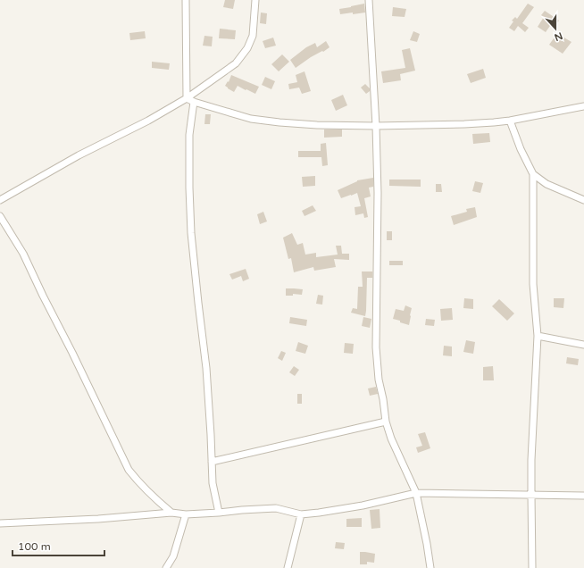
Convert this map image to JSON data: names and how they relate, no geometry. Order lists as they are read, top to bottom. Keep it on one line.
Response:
{"scale_bar":"100 m","north":"bottom"}
